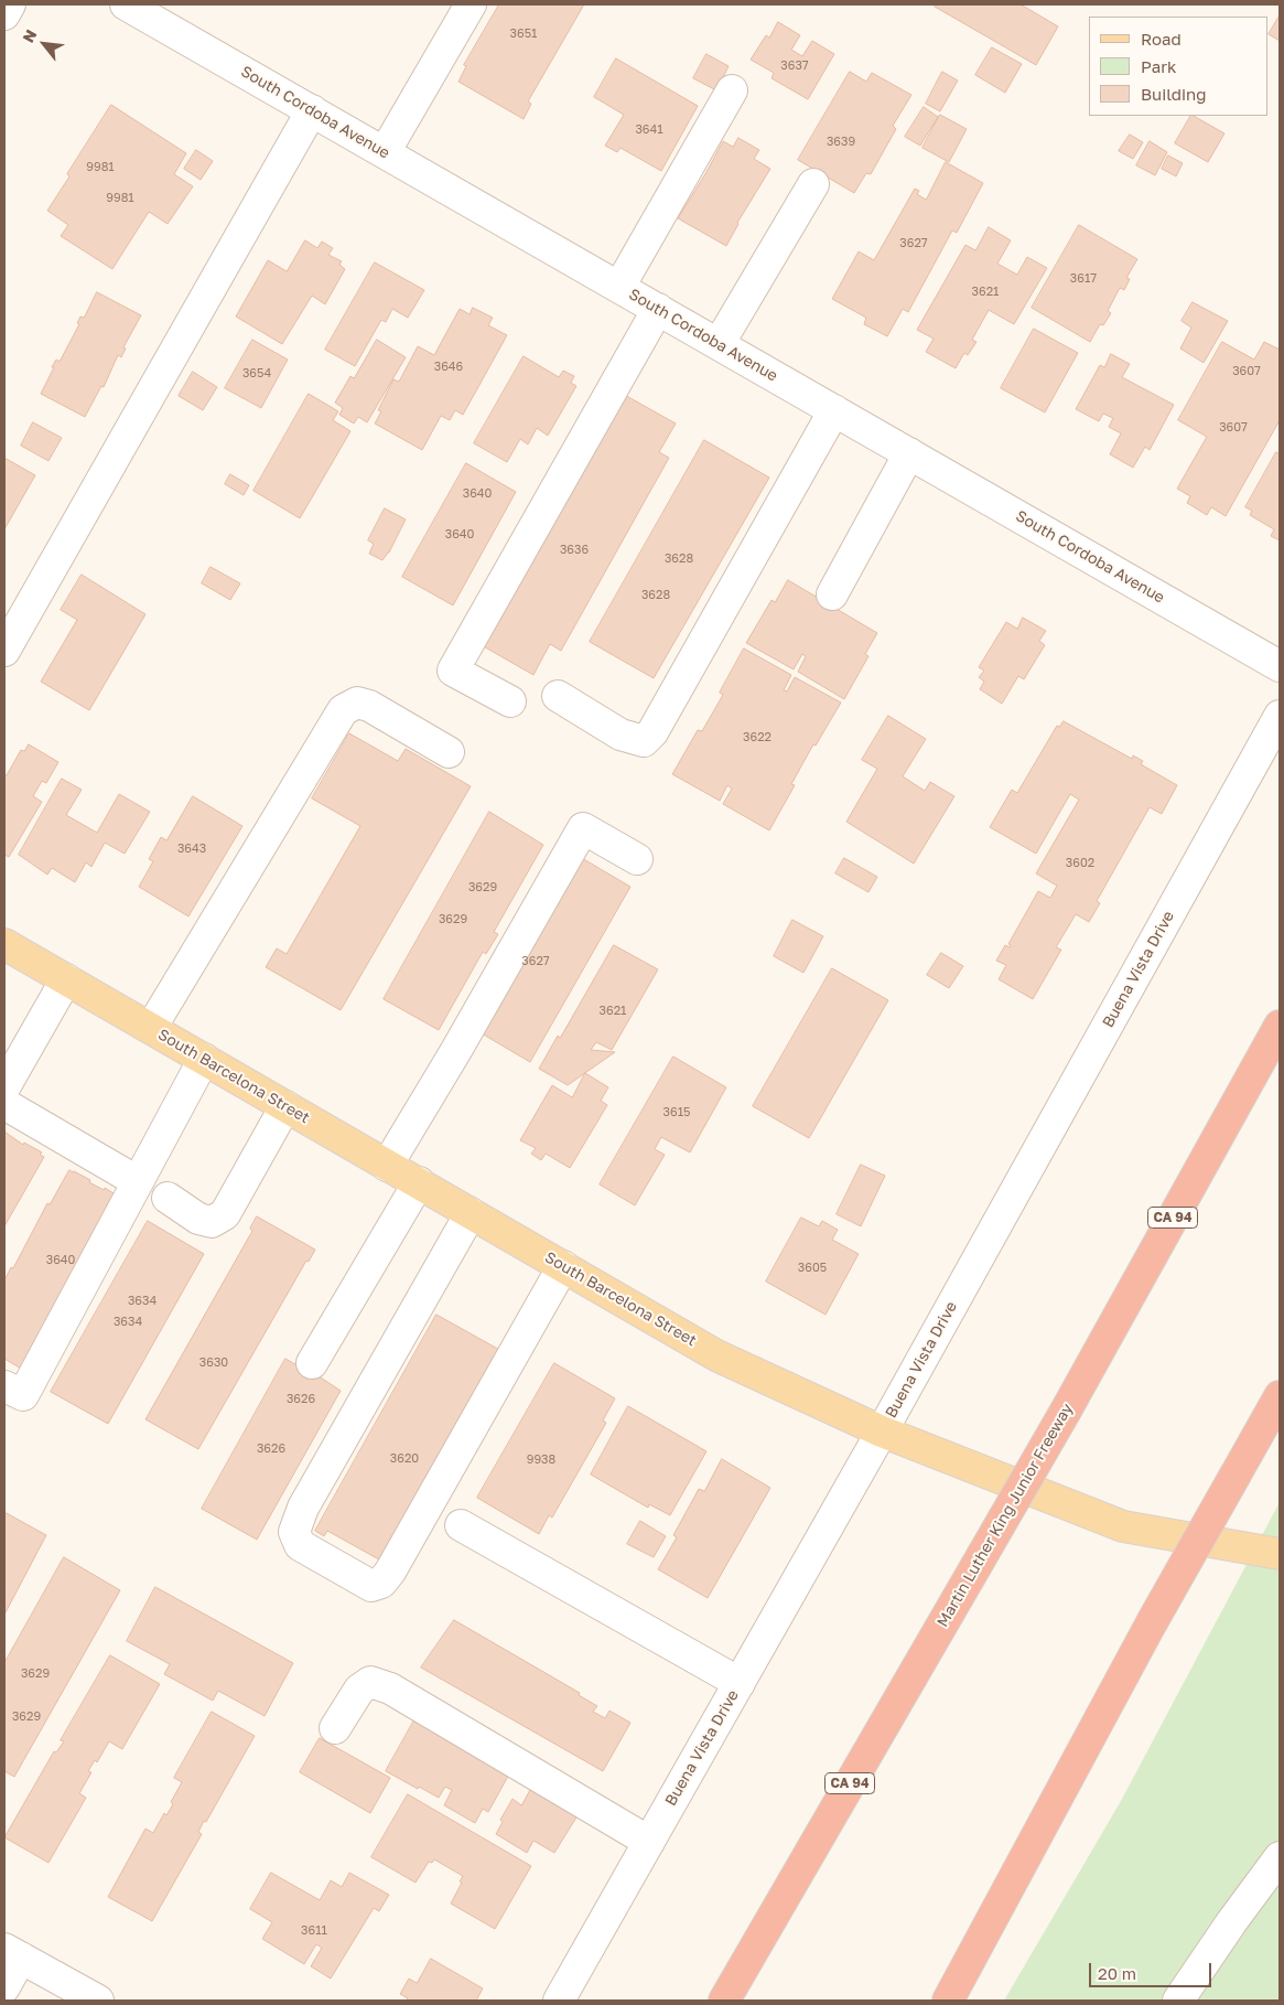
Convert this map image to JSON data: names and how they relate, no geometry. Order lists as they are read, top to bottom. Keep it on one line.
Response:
{"streets":{"highway":["CA 94","Martin Luther King Junior Freeway"],"main road":["South Barcelona Street"],"street":["South Cordoba Avenue","Buena Vista Drive"]},"crossings":[["Buena Vista Drive","South Barcelona Street"]],"house_numbers":["3651","3637","3641","3639","9981","9981","3627","3617","3621","3646","3607","3654","3607","3640","3640","3636","3628","3628","3622","3643","3602","3629","3629","3627","3621","3615","3640","3605","3634","3634","3630","3626","3626","3620","9938","3629","3629","3611"],"legend":["Road","Park","Building"],"scale_bar":"20 m","north":"top left"}
